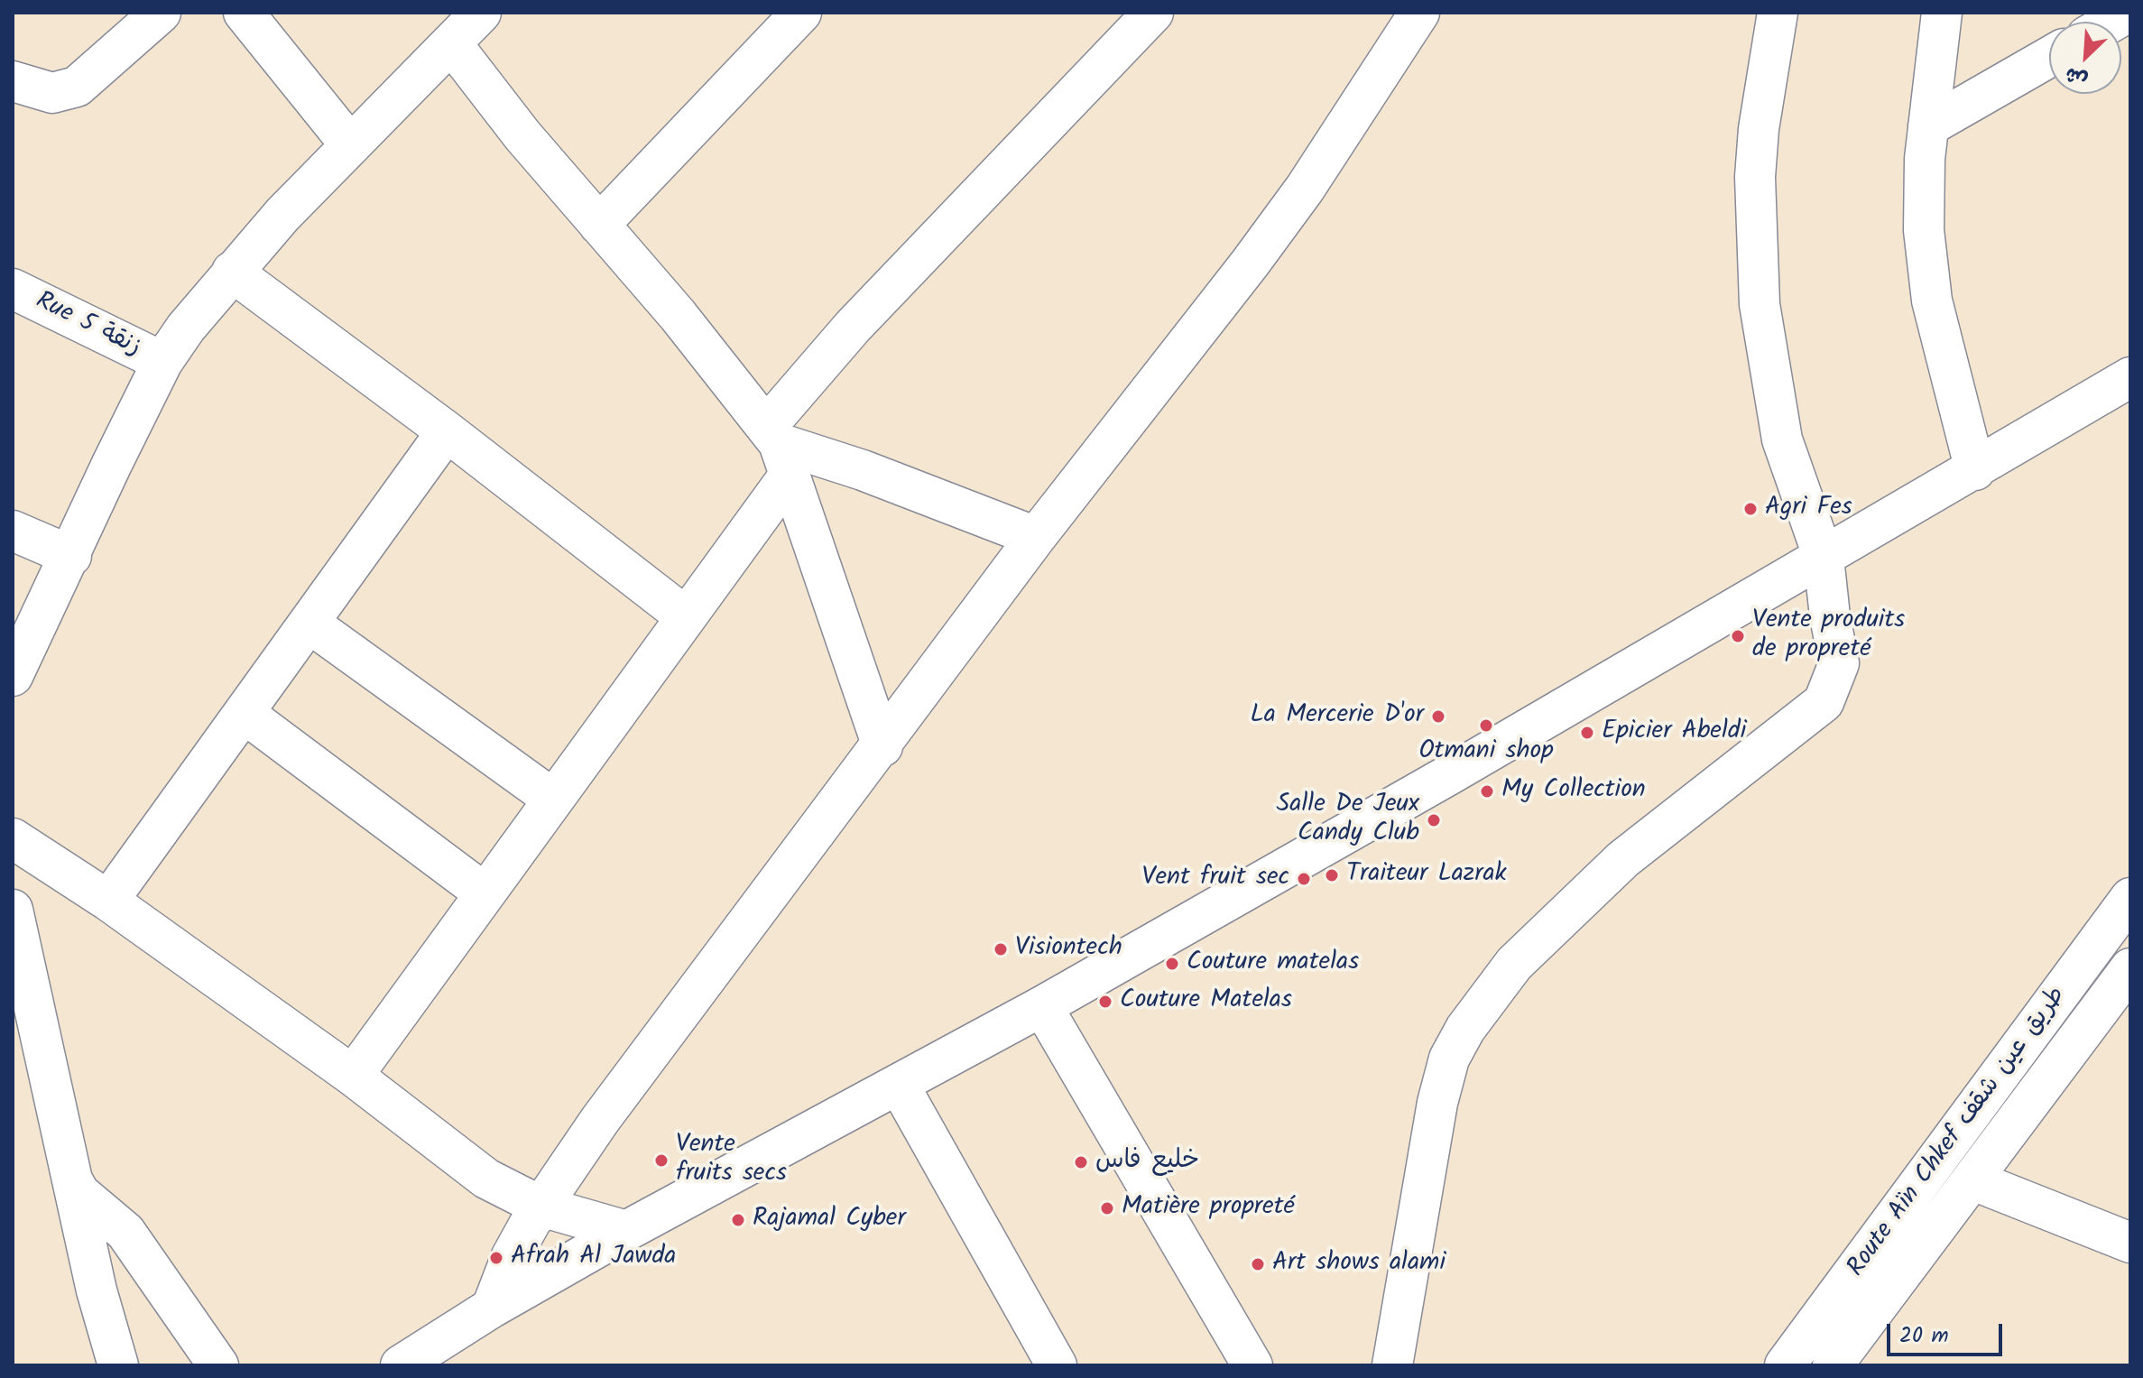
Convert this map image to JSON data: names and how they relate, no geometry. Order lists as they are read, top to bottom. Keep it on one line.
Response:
{"streets":{"street":["Rue 5 زنقة","Route Aïn Chkef طريق عين شقف"]},"places":["Agri Fes","Vente produits de propreté","La Mercerie D'or","Otmani shop","Epicier Abeldi","My Collection","Salle De Jeux Candy Club","Traiteur Lazrak","Vent fruit sec","Visiontech","Couture matelas","Couture Matelas","Vente fruits secs","خليع فاس","Matière propreté","Rajamal Cyber","Afrah Al Jawda","Art shows alami"],"scale_bar":"20 m","north":"bottom left"}
